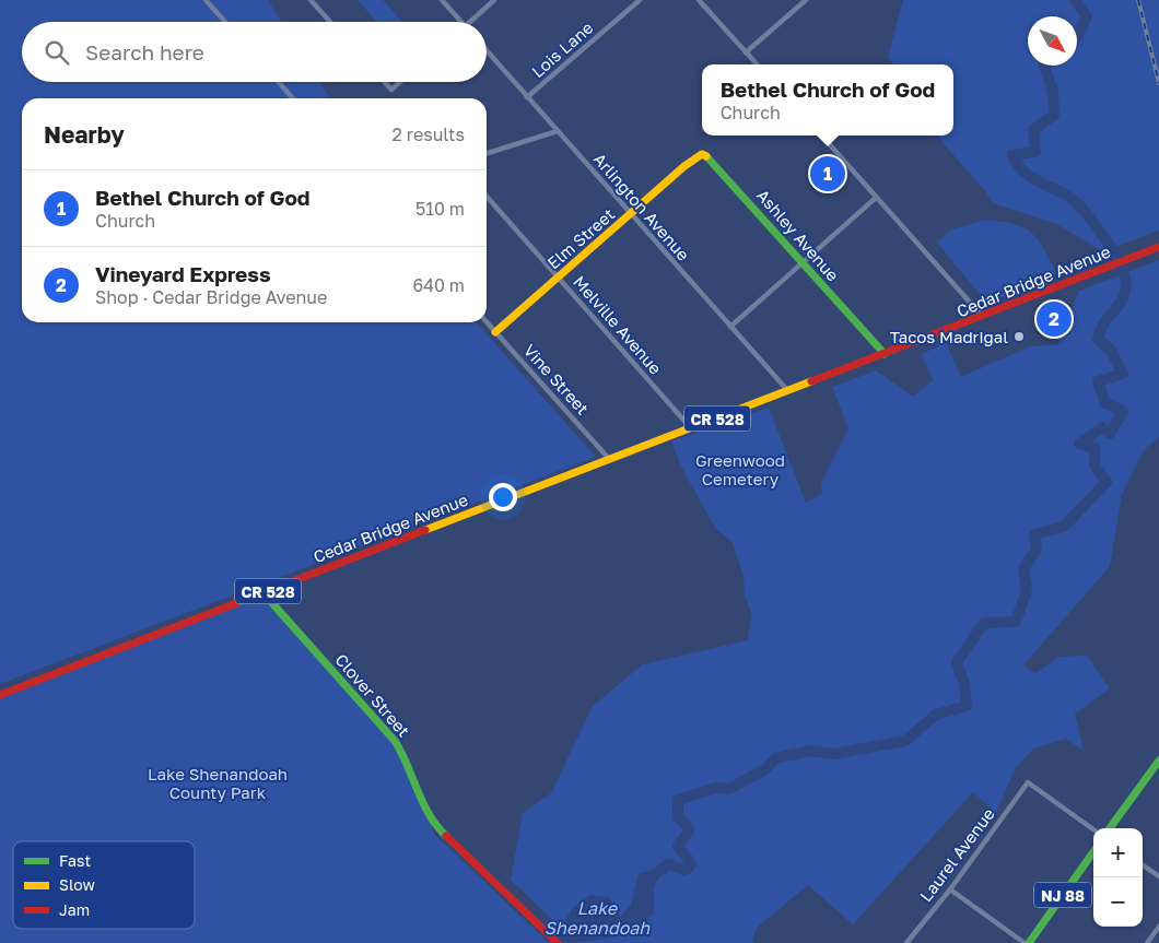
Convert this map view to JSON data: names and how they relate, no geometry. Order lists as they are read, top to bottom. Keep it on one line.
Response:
{"streets":{"main road":["Ashley Avenue","Elm Street","Cedar Bridge Avenue","CR 528","Clover Street","NJ 88"],"street":["Lois Lane","Arlington Avenue","Melville Avenue","Vine Street","Laurel Avenue"]},"crossings":[["Lois Lane","Arlington Avenue"],["Arlington Avenue","Elm Street"],["Arlington Avenue","Cedar Bridge Avenue"],["Ashley Avenue","Elm Street"],["Ashley Avenue","Cedar Bridge Avenue"],["Elm Street","Melville Avenue"],["Elm Street","Vine Street"],["Cedar Bridge Avenue","Melville Avenue"],["Cedar Bridge Avenue","Vine Street"],["Cedar Bridge Avenue","Clover Street"]],"water":["Lake Shenandoah"],"parks":["Greenwood Cemetery","Lake Shenandoah County Park"],"places":["Tacos Madrigal"],"legend":["Fast","Slow","Jam"],"north":"bottom right","page":{"search":"Search here","popup":["Bethel Church of God","Church"],"heading":["Nearby","2 results"],"pins":["1","2"],"list":[{"mark":"1","name":"Bethel Church of God","note":"Church","value":"510 m"},{"mark":"2","name":"Vineyard Express","note":"Shop · Cedar Bridge Avenue","value":"640 m"}],"map_buttons":["+","−"]}}
